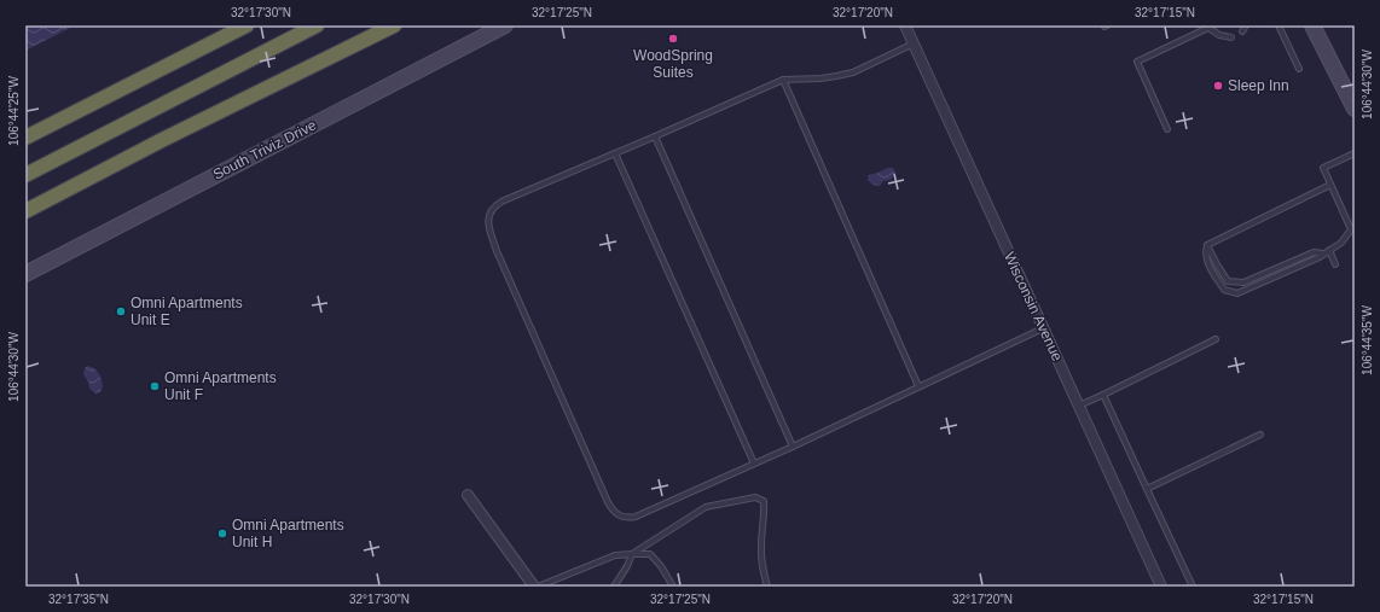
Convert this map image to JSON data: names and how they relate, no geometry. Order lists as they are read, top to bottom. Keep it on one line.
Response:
{"streets":{"street":["South Triviz Drive","Wisconsin Avenue"]},"places":["WoodSpring Suites","Sleep Inn","Omni Apartments Unit E","Omni Apartments Unit F","Omni Apartments Unit H"],"coordinates":["32°17'30\"N","32°17'25\"N","32°17'20\"N","32°17'15\"N","106°44'30\"W","106°44'25\"W","106°44'35\"W","32°17'35\"N"]}
